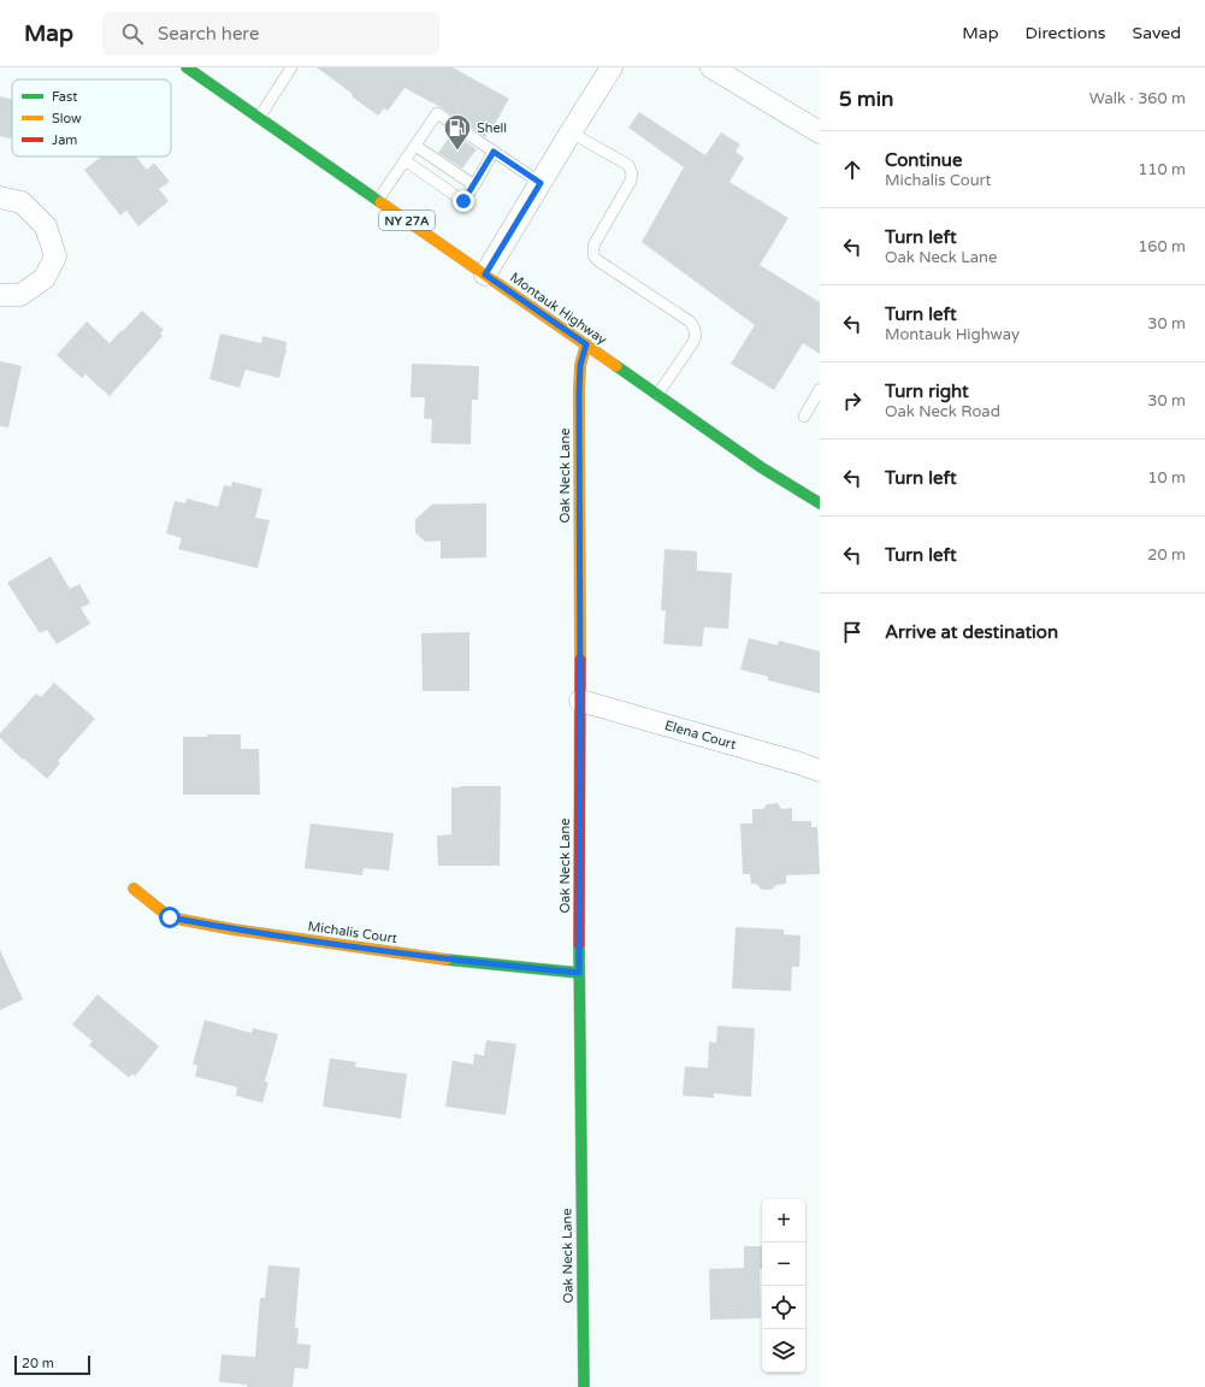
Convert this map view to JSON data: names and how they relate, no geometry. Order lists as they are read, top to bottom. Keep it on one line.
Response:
{"streets":{"street":["NY 27A","Montauk Highway","Oak Neck Lane","Elena Court","Michalis Court"]},"crossings":[["Montauk Highway","Oak Neck Lane"],["Oak Neck Lane","Elena Court"],["Oak Neck Lane","Michalis Court"]],"places":{"fuel station":["Shell"]},"legend":["Fast","Slow","Jam"],"scale_bar":"20 m","page":{"header":"Map","search":"Search here","nav":["Map","Directions","Saved"],"heading":["5 min","Walk · 360 m"],"list":[["Continue","Michalis Court","110 m"],["Turn left","Oak Neck Lane","160 m"],["Turn left","Montauk Highway","30 m"],["Turn right","Oak Neck Road","30 m"],["Turn left","10 m"],["Turn left","20 m"],"Arrive at destination"],"map_buttons":["+","−"],"scale":"20 m"}}
